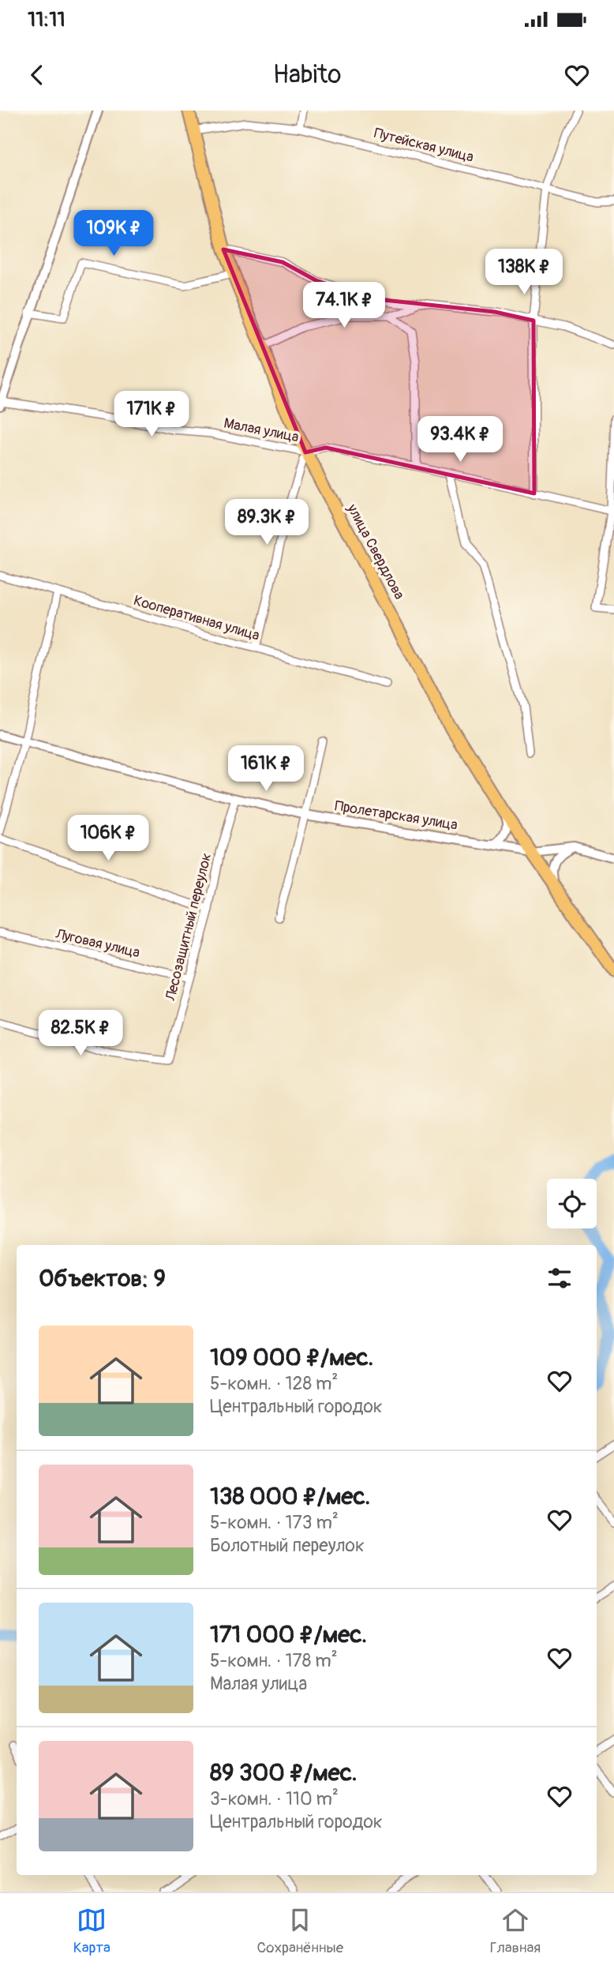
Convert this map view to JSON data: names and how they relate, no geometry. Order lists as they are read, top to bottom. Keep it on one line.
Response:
{"streets":{"main road":["улица Свердлова"],"street":["Путейская улица","Малая улица","Кооперативная улица","Пролетарская улица","Лесозащитный переулок","Луговая улица"]},"crossings":[["Путейская улица","улица Свердлова"],["Малая улица","улица Свердлова"],["улица Свердлова","Пролетарская улица"],["Пролетарская улица","Лесозащитный переулок"],["Лесозащитный переулок","Луговая улица"]],"page":{"status":"11:11","header":"Habito","price":["109K ₽","138K ₽","74.1K ₽","171K ₽","93.4K ₽","89.3K ₽","161K ₽","106K ₽","82.5K ₽"],"heading":"Объектов: 9","list":[{"name":"109 000 ₽/мес.","note":"5-комн. · 128 m² · Центральный городок"},{"name":"138 000 ₽/мес.","note":"5-комн. · 173 m² · Болотный переулок"},{"name":"171 000 ₽/мес.","note":"5-комн. · 178 m² · Малая улица"},{"name":"89 300 ₽/мес.","note":"3-комн. · 110 m² · Центральный городок"}],"tabs":["Карта","Сохранённые","Главная"]}}
